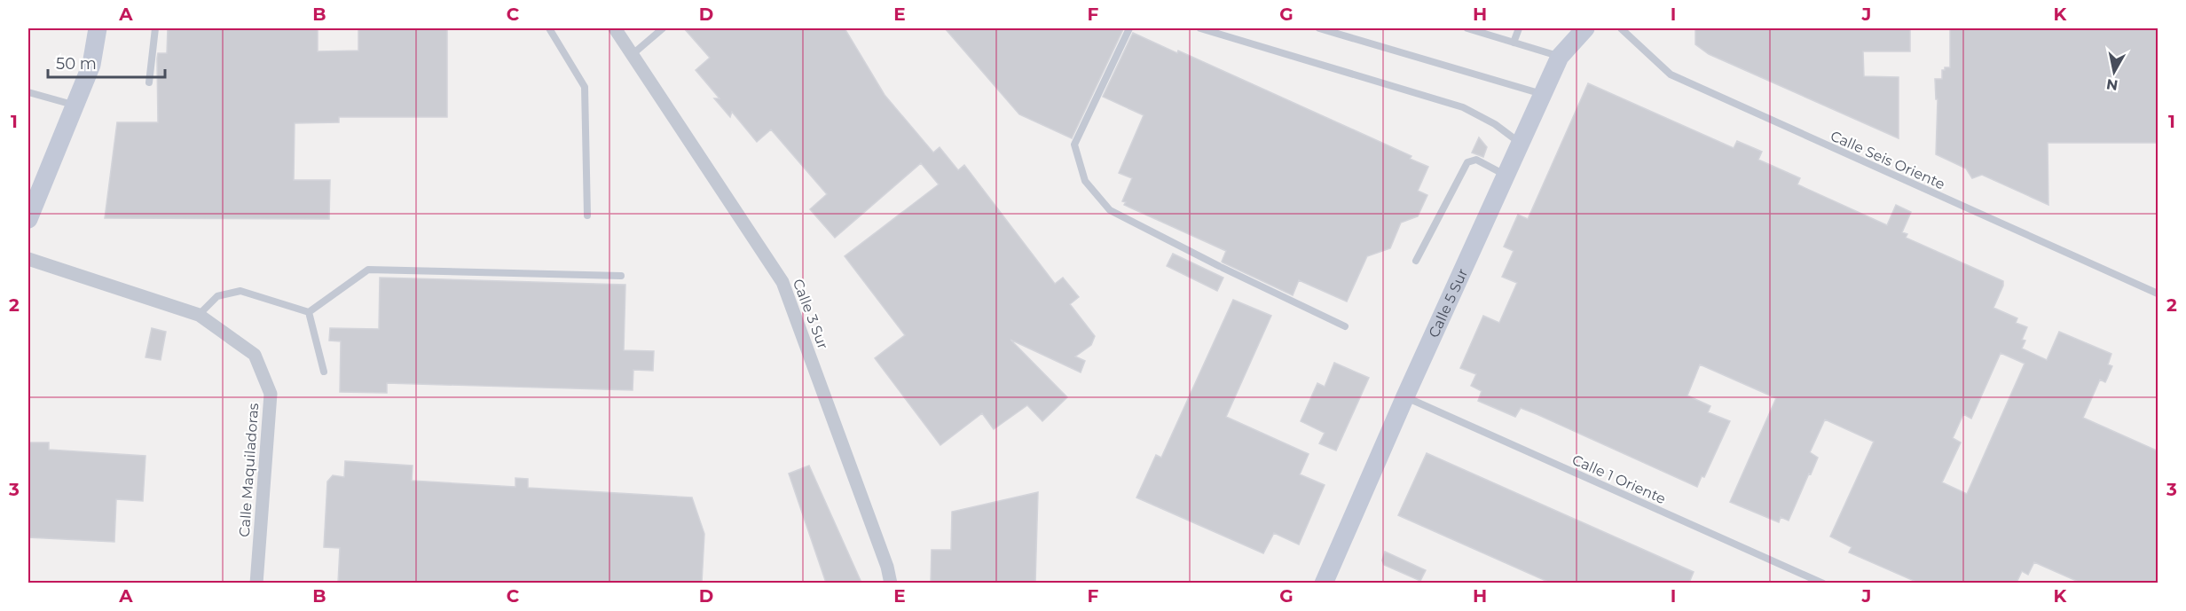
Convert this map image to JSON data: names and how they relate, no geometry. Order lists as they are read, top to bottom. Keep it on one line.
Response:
{"streets":{"street":["Calle 5 Sur","Calle 3 Sur","Calle Maquiladoras"],"lane":["Calle Seis Oriente","Calle 1 Oriente"]},"crossings":[["Calle 5 Sur","Calle 1 Oriente"]],"scale_bar":"50 m","north":"bottom","grid":{"columns":["A","B","C","D","E","F","G","H","I","J","K"],"rows":["1","2","3"]}}
